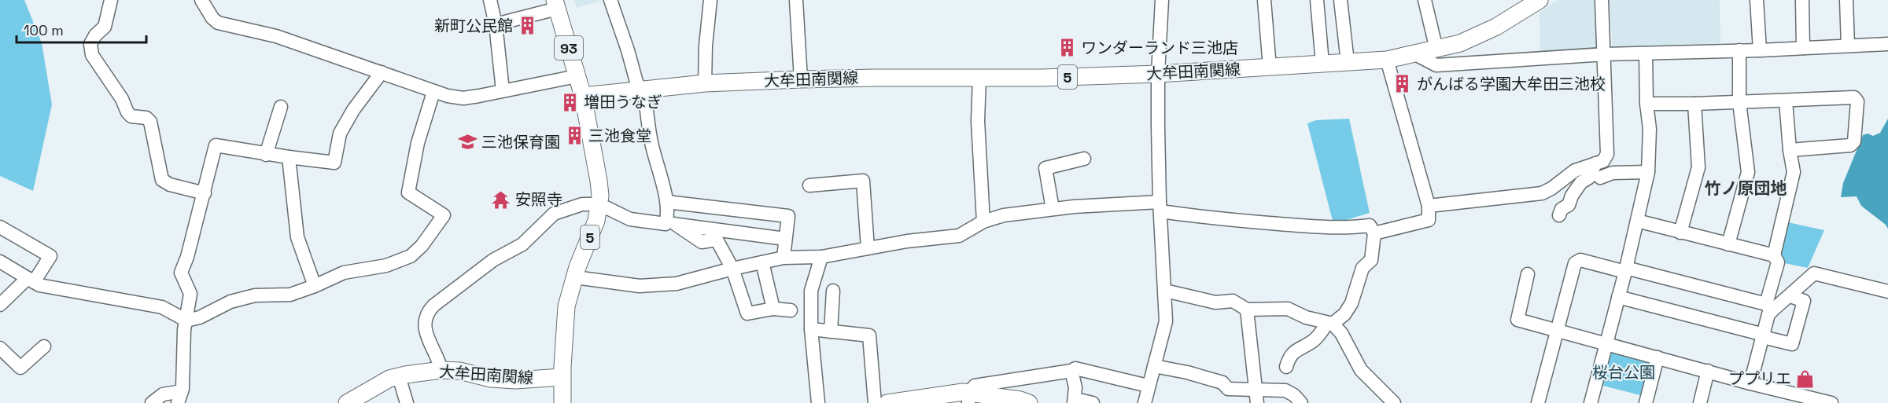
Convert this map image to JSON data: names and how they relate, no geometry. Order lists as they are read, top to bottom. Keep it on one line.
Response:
{"streets":{"main road":["93","大牟田南関線","5"]},"crossings":[["93","大牟田南関線"],["93","5"],["大牟田南関線","5"]],"districts":["竹ノ原団地"],"parks":["桜台公園"],"places":{"building":["新町公民館","ワンダーランド三池店","がんばる学園大牟田三池校","増田うなぎ","三池食堂"],"school or university":["三池保育園"],"temple":["安照寺"],"shop":["ププリエ"]},"scale_bar":"100 m"}
